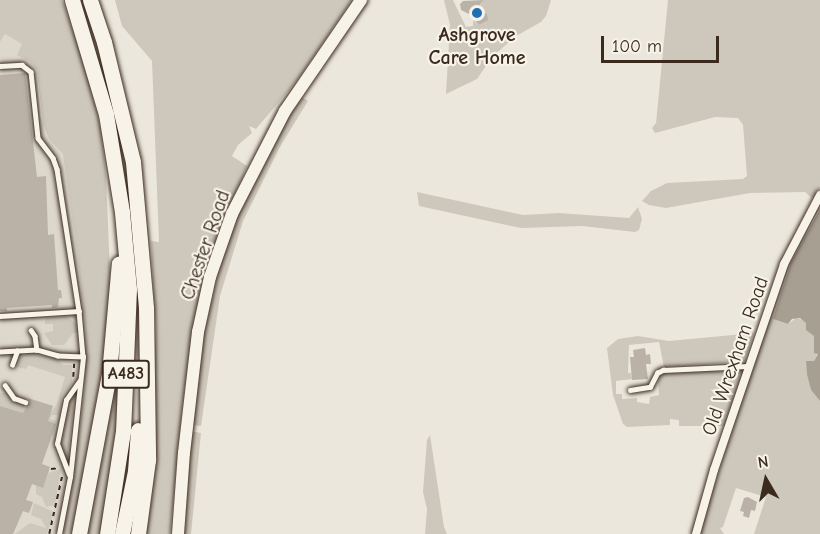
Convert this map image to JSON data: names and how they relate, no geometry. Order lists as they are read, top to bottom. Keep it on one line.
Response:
{"streets":{"highway":["A483"],"main road":["Chester Road"],"street":["Old Wrexham Road"]},"places":["Ashgrove Care Home"],"scale_bar":"100 m","north":"top"}
